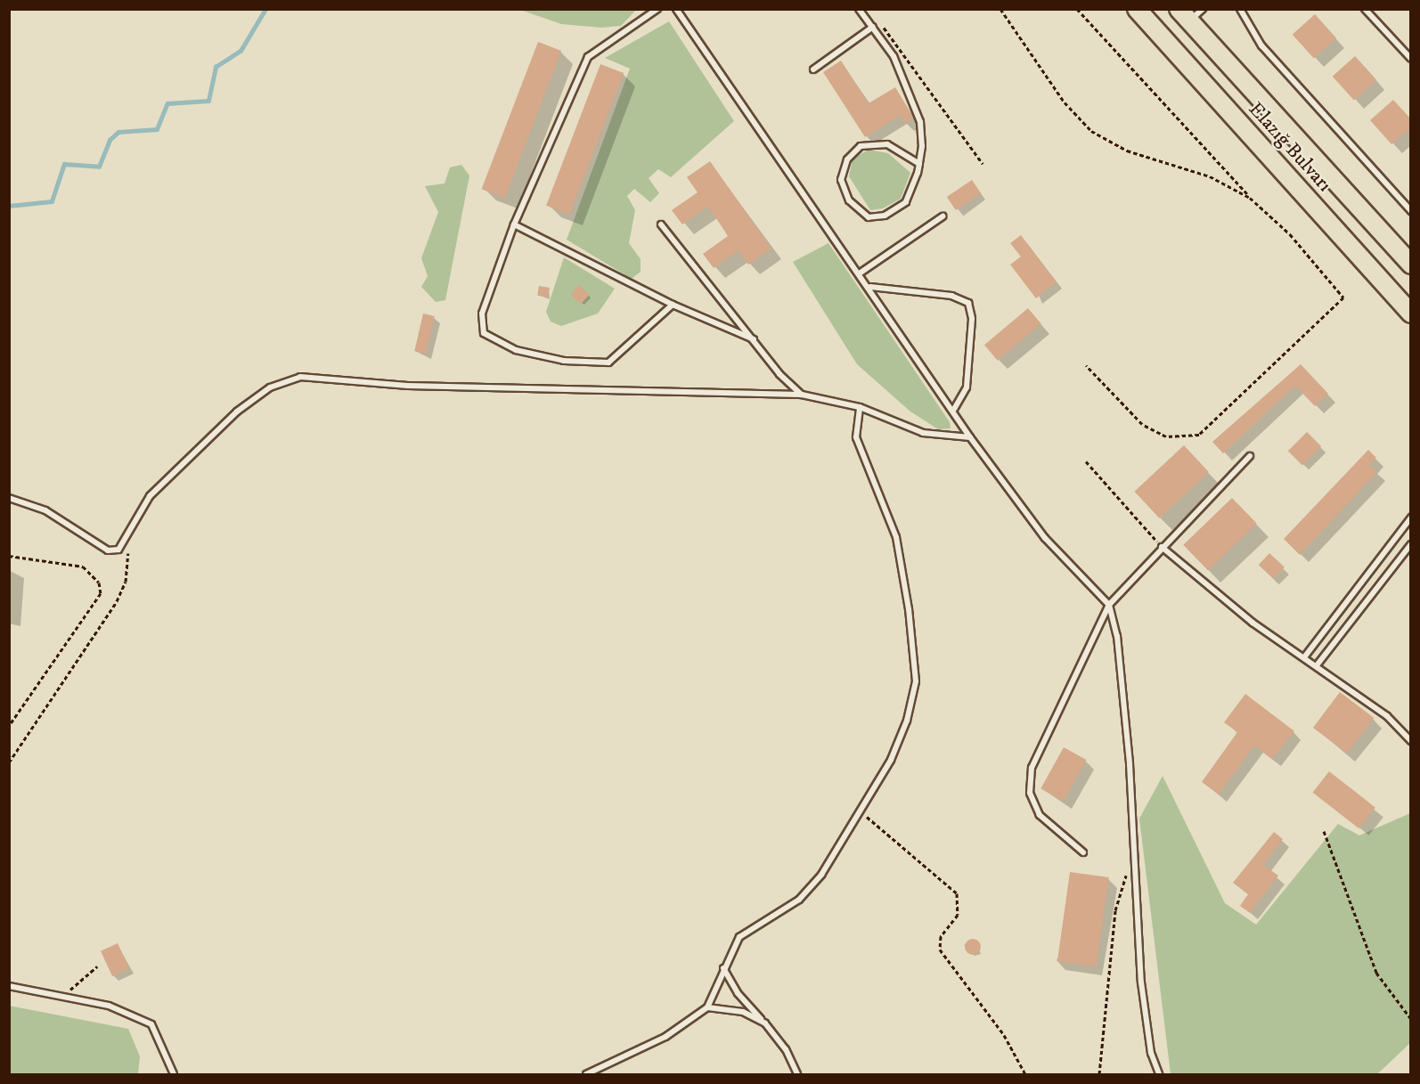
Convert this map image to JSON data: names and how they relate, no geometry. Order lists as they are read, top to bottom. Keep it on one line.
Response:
{"streets":{"main road":["Elazığ Bulvarı"]}}
